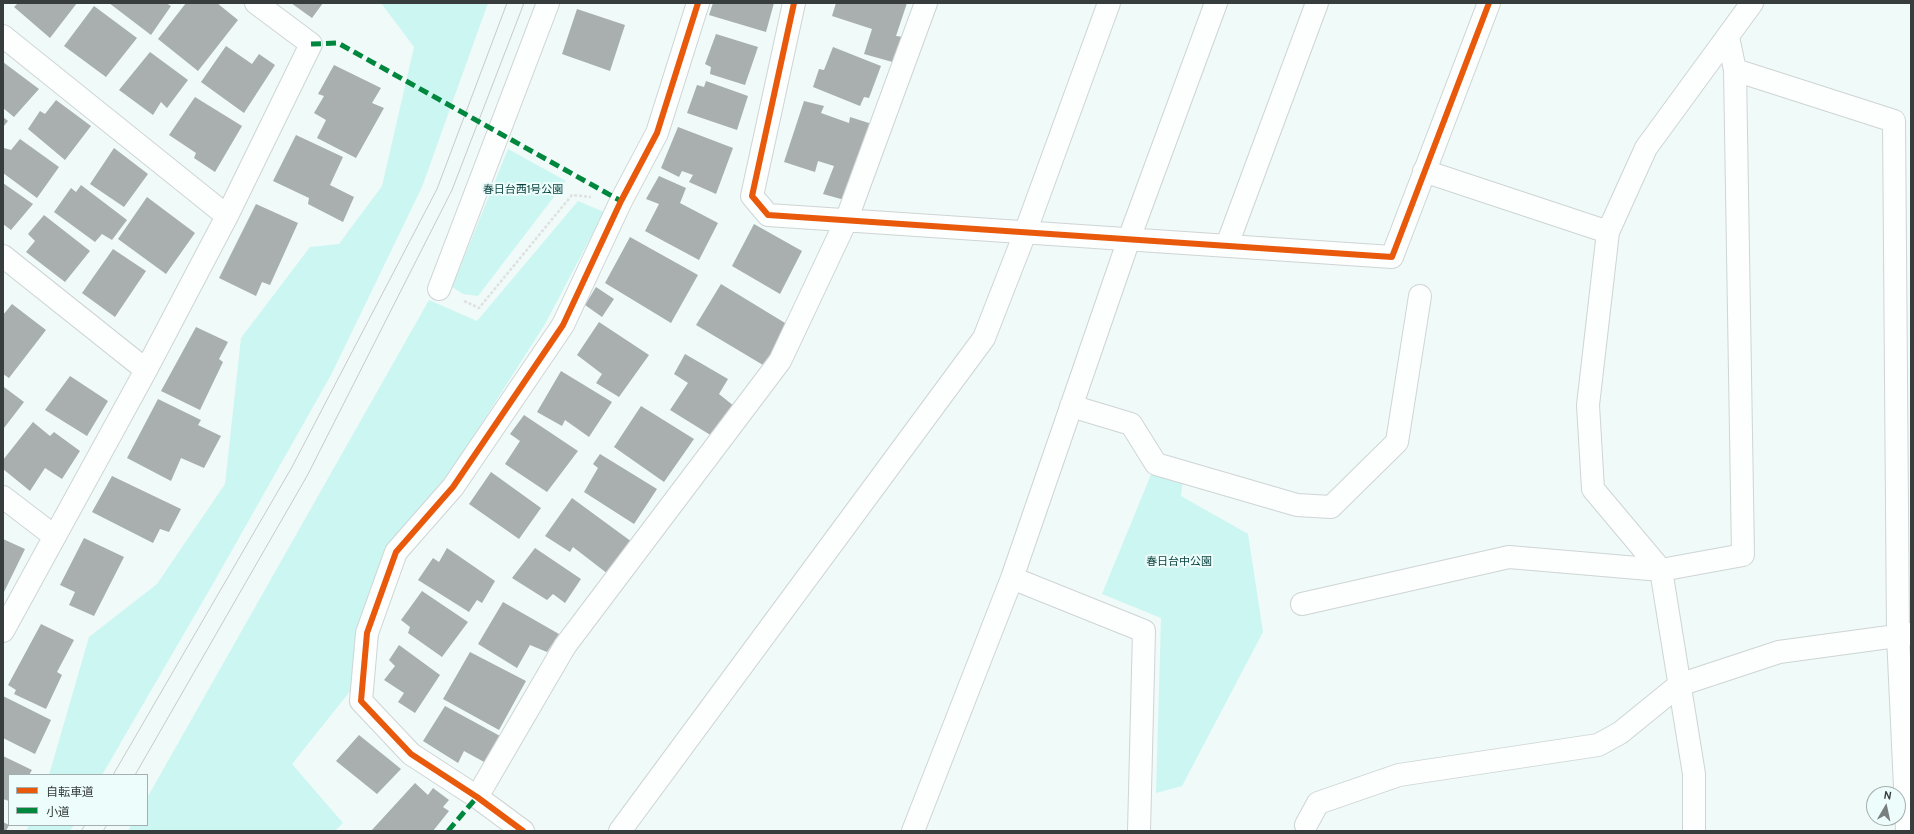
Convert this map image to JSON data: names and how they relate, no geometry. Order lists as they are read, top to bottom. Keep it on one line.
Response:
{"parks":["春日台西1号公園","春日台中公園"],"legend":["自転車道","小道"],"north":"top"}
